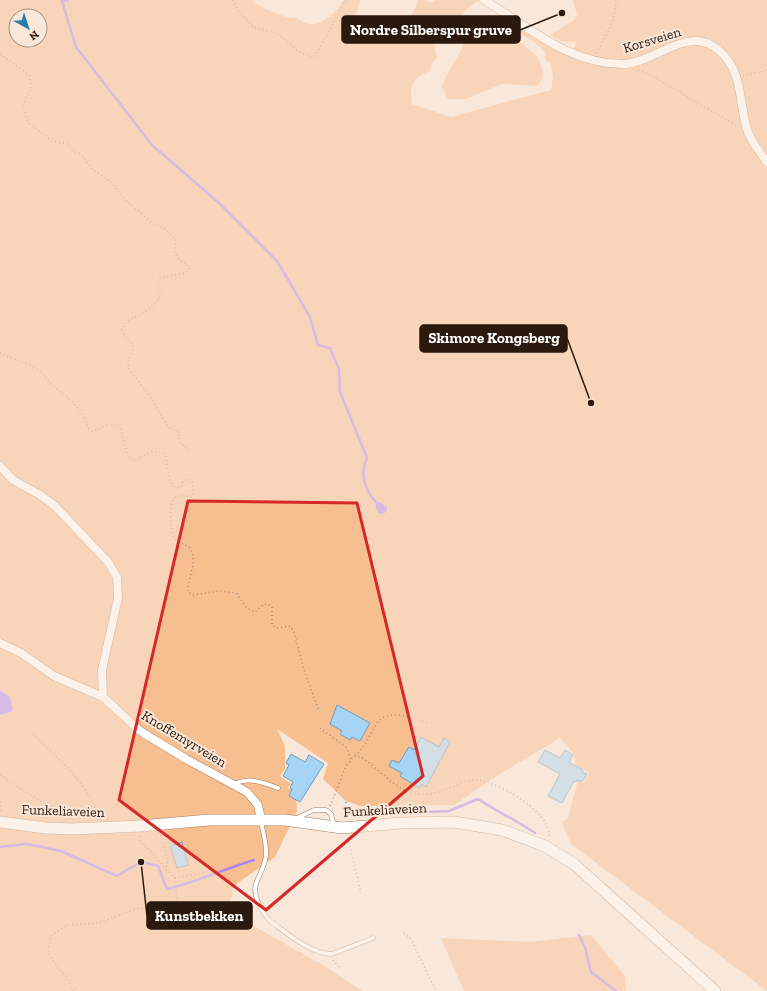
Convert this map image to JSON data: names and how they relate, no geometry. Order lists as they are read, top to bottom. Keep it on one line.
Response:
{"streets":{"street":["Korsveien","Knoffemyrveien","Funkeliaveien"]},"crossings":[["Knoffemyrveien","Funkeliaveien"]],"places":["Nordre Silberspur gruve","Skimore Kongsberg","Kunstbekken"],"north":"bottom right"}
